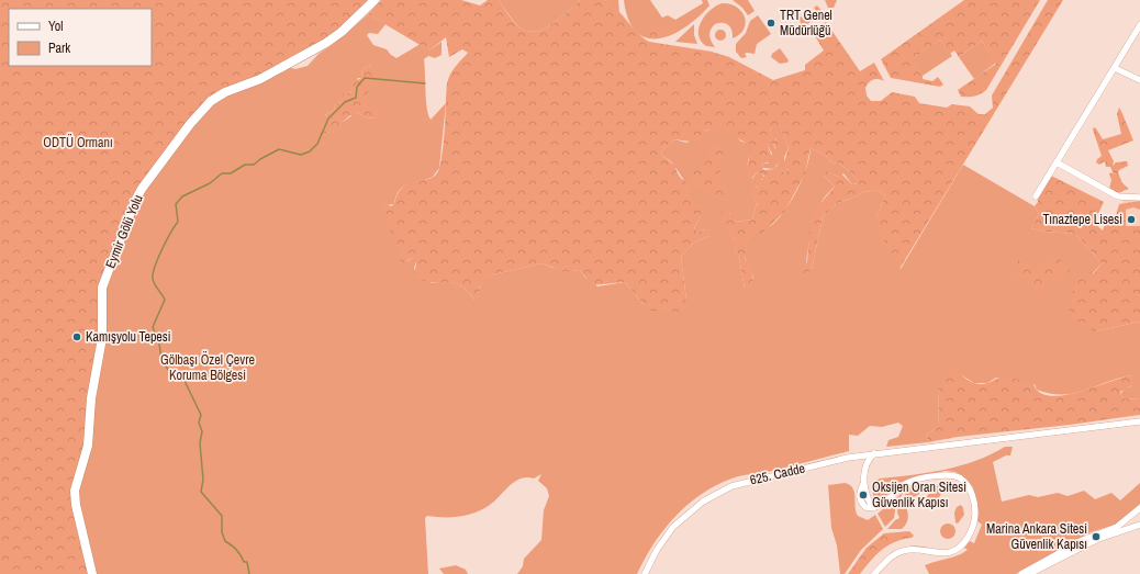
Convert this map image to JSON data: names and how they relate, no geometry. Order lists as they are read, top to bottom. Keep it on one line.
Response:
{"streets":{"street":["Eymir Gölü Yolu","625. Cadde"]},"parks":["ODTÜ Ormanı","Gölbaşı Özel Çevre Koruma Bölgesi"],"places":["TRT Genel Müdürlüğü","Tınaztepe Lisesi","Kamışyolu Tepesi","Oksijen Oran Sitesi Güvenlik Kapısı","Marina Ankara Sitesi Güvenlik Kapısı"],"legend":["Yol","Park"]}
